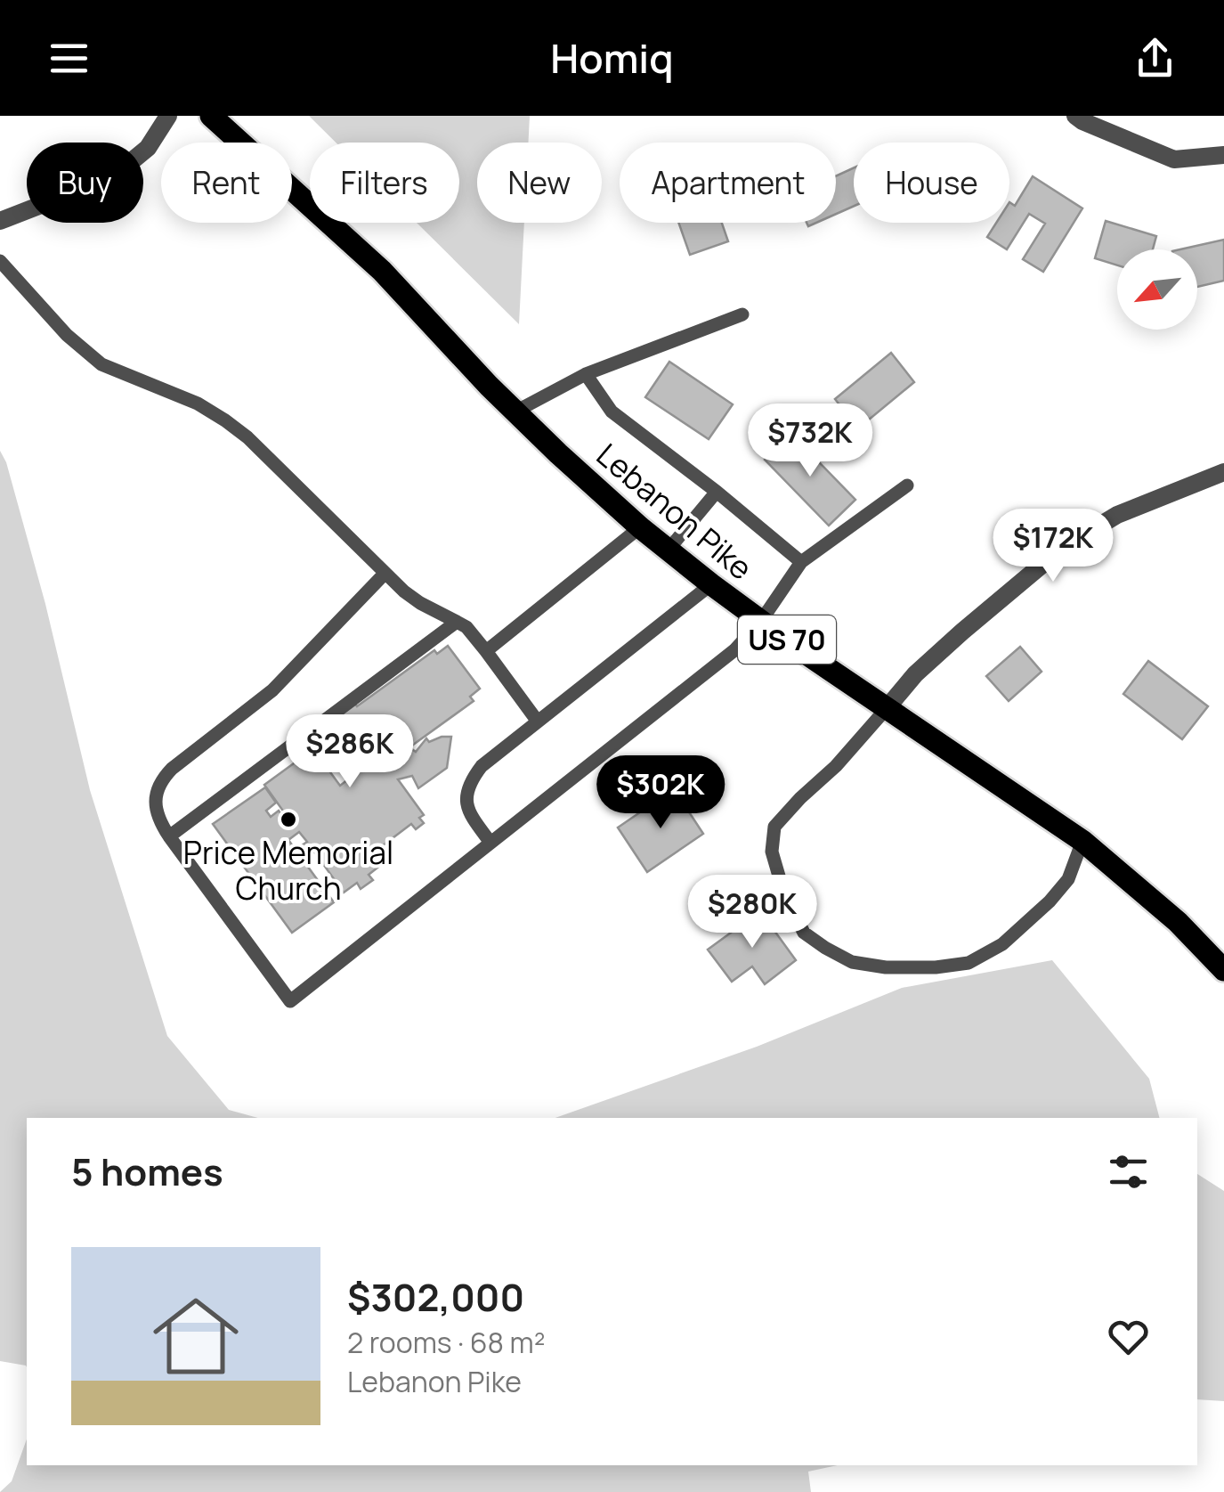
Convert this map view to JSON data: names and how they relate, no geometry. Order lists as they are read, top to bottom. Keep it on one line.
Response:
{"streets":{"main road":["Lebanon Pike","US 70"]},"places":["Price Memorial Church"],"north":"bottom left","page":{"header":"Homiq","chip":["Buy","Rent","Filters","New","Apartment","House"],"price":["$732K","$172K","$286K","$302K","$280K"],"heading":"5 homes","list":[{"name":"$302,000","note":"2 rooms · 68 m² · Lebanon Pike"}]}}
